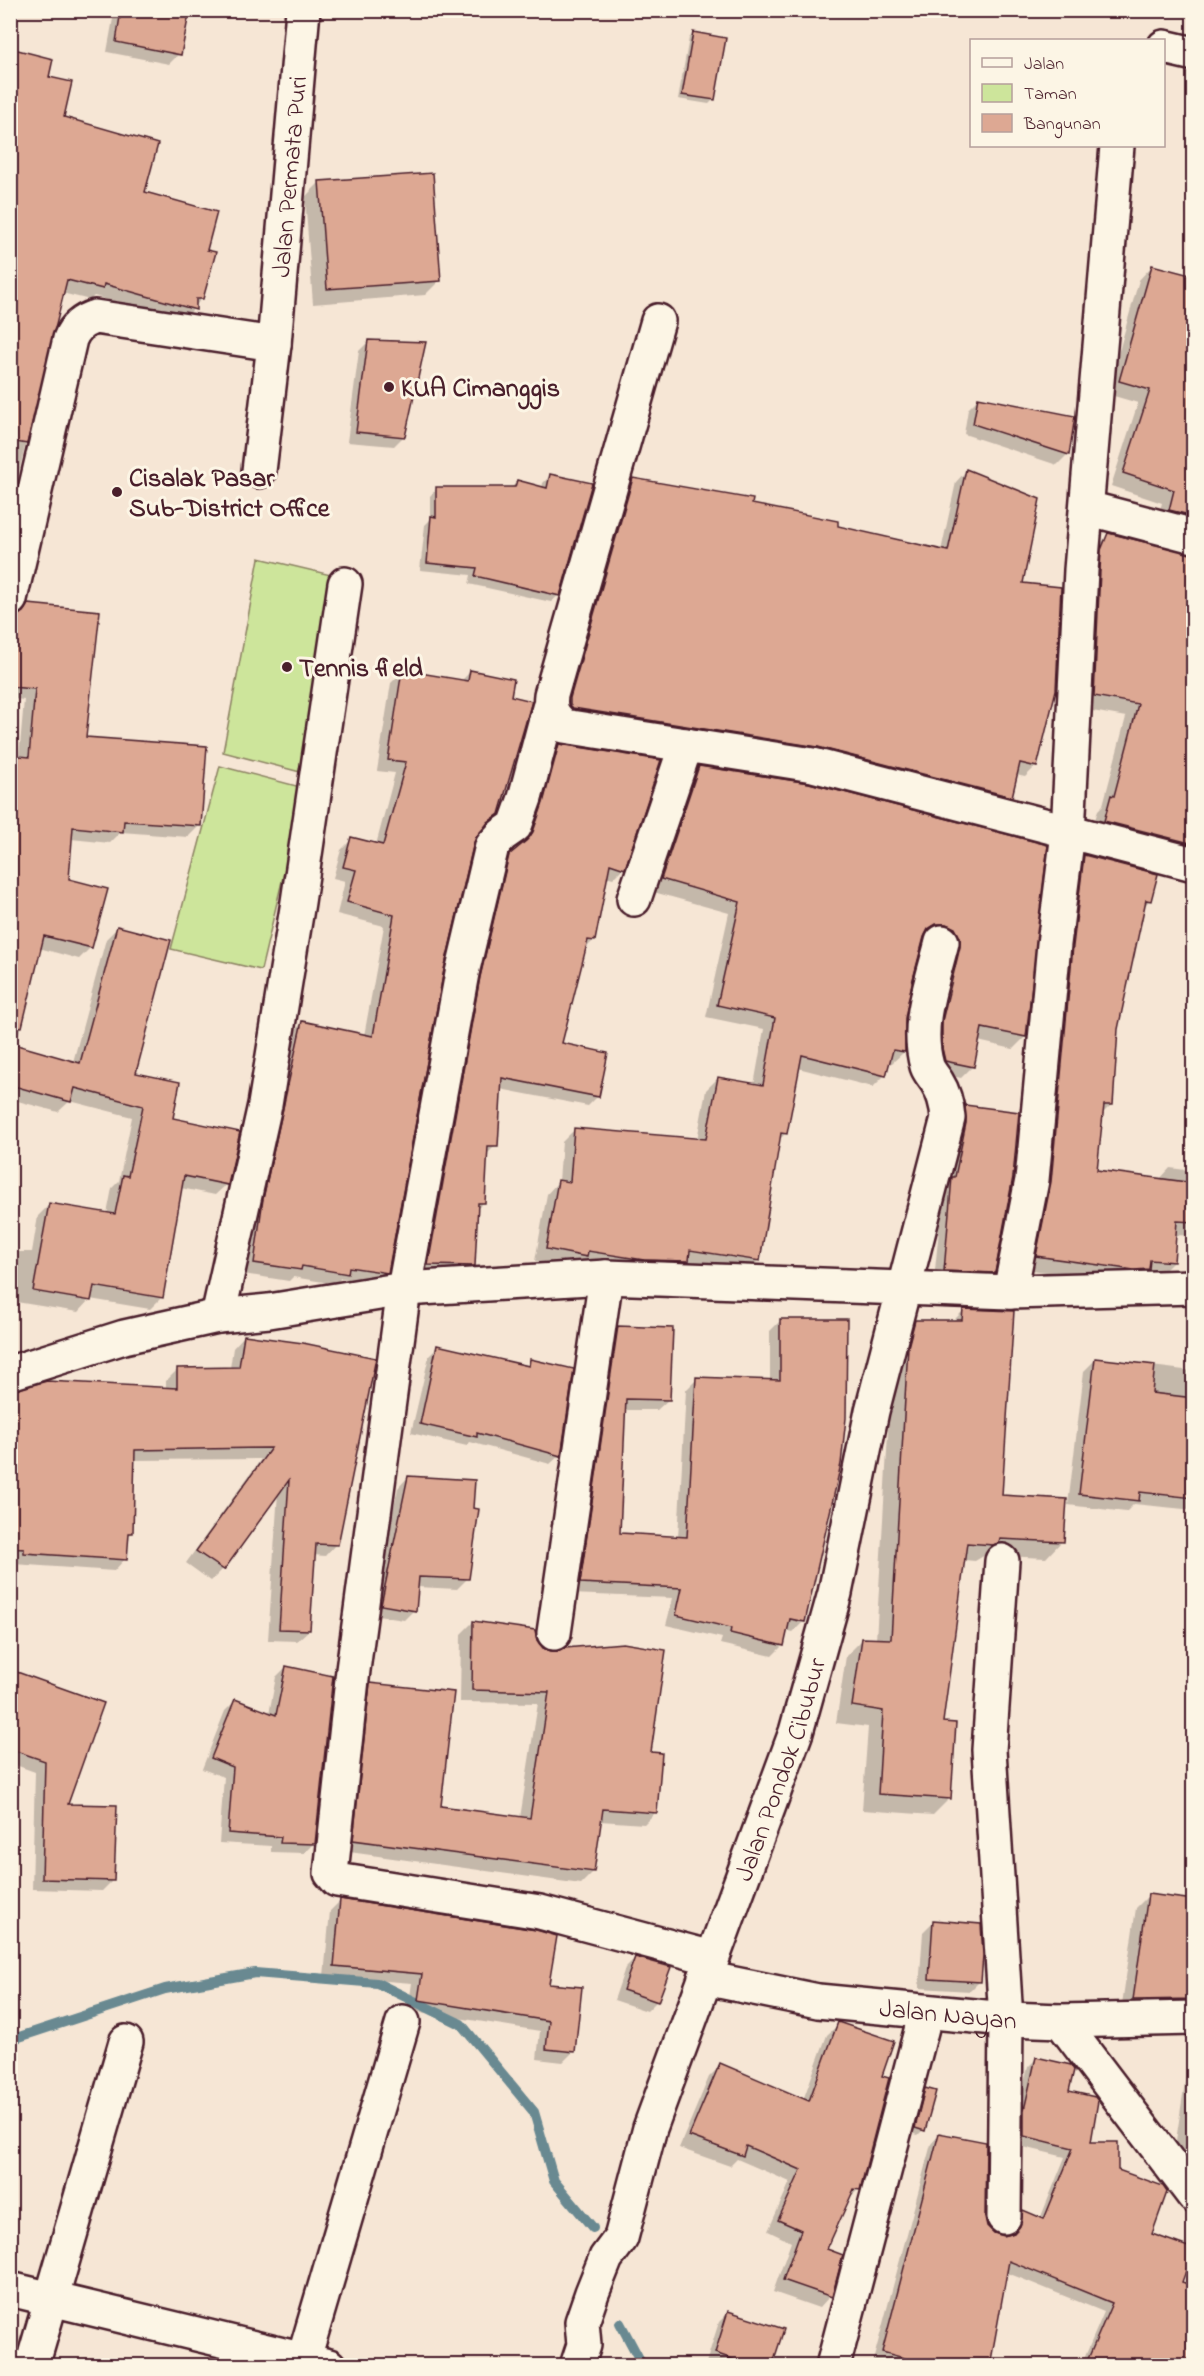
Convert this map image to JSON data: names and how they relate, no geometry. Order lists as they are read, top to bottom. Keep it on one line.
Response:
{"streets":{"street":["Jalan Permata Puri","Jalan Pondok Cibubur","Jalan Nayan"]},"crossings":[["Jalan Pondok Cibubur","Jalan Nayan"]],"places":["KUA Cimanggis","Cisalak Pasar Sub-District Office","Tennis field"],"legend":["Jalan","Taman","Bangunan"]}
